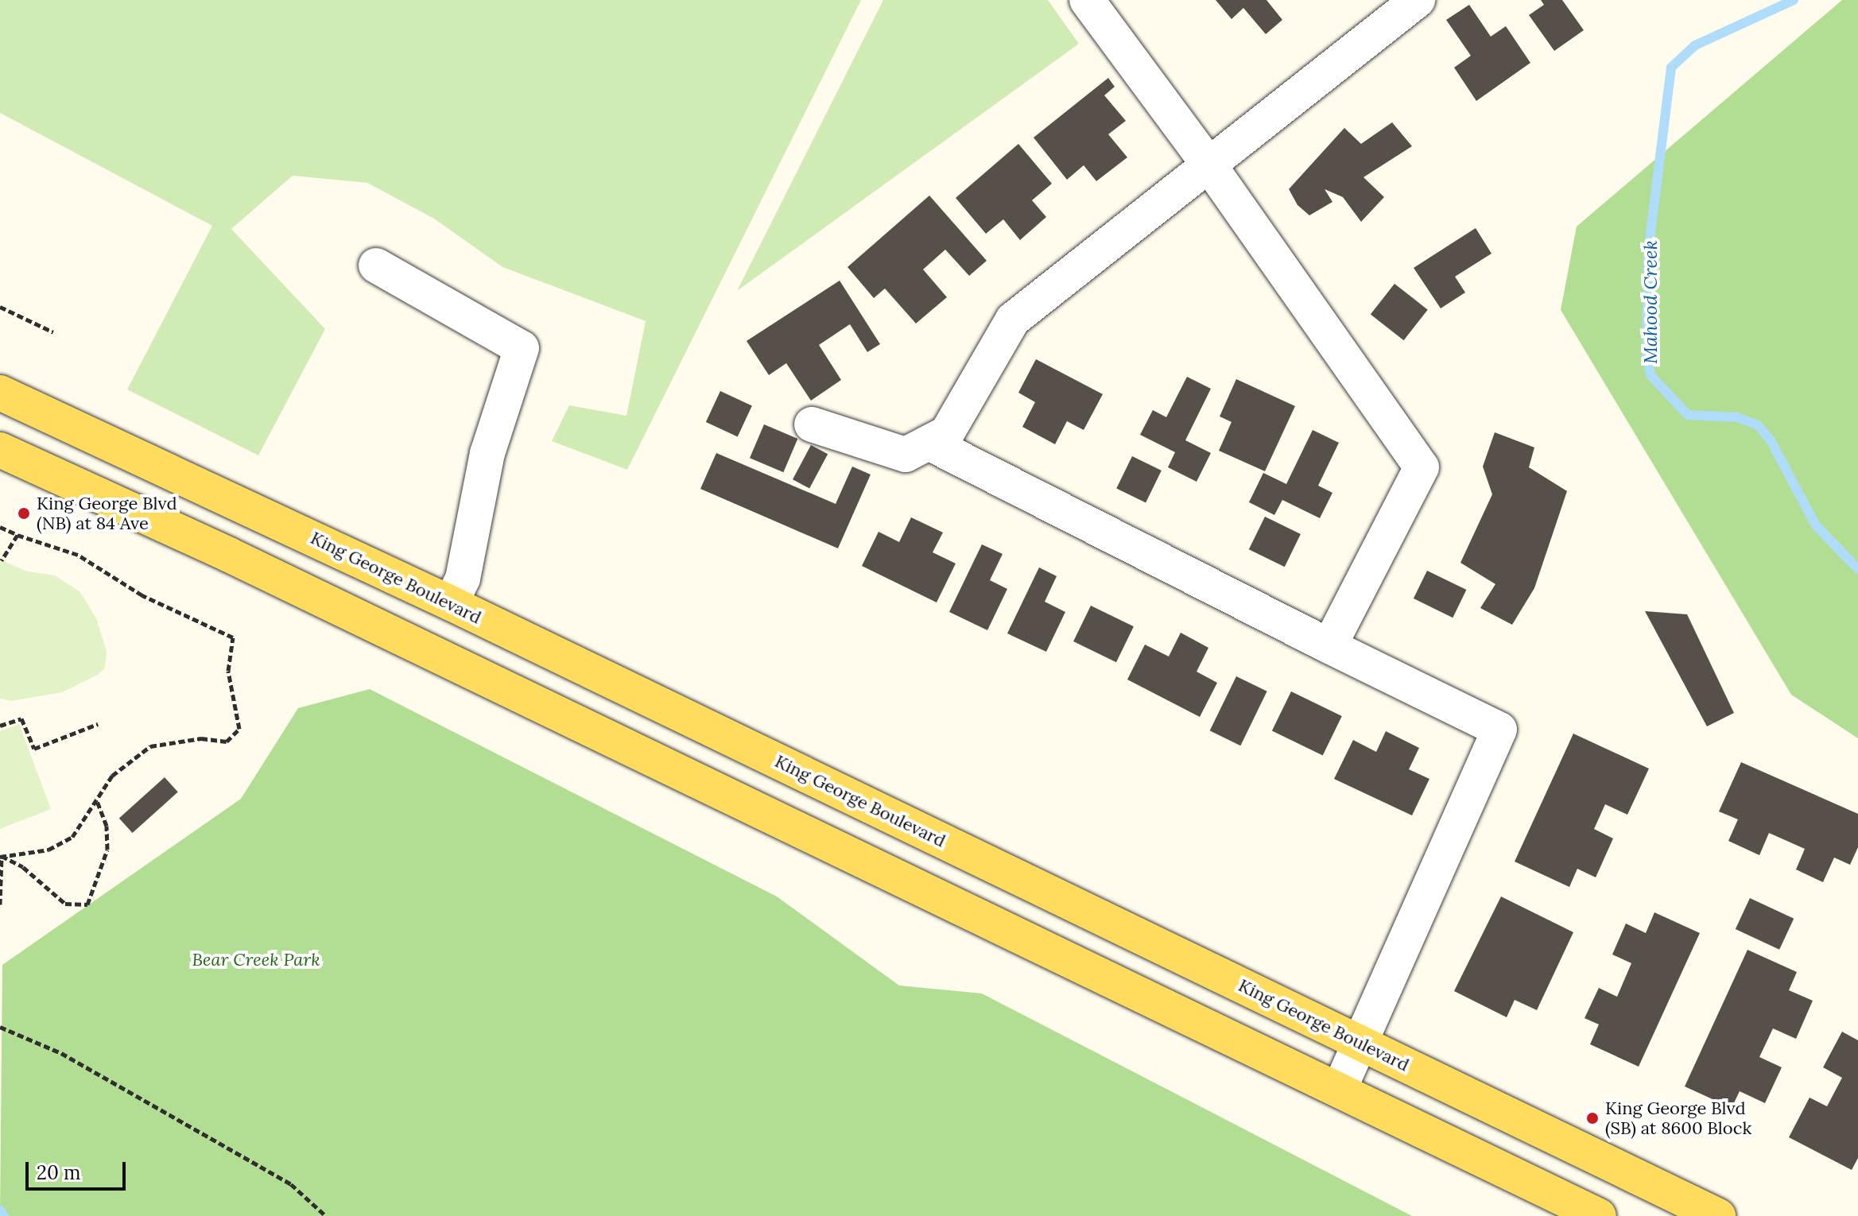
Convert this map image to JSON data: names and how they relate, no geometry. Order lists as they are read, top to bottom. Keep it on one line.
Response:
{"streets":{"main road":["King George Boulevard"]},"water":["Mahood Creek"],"parks":["Bear Creek Park"],"places":["King George Blvd (NB) at 84 Ave","King George Blvd (SB) at 8600 Block"],"scale_bar":"20 m"}
